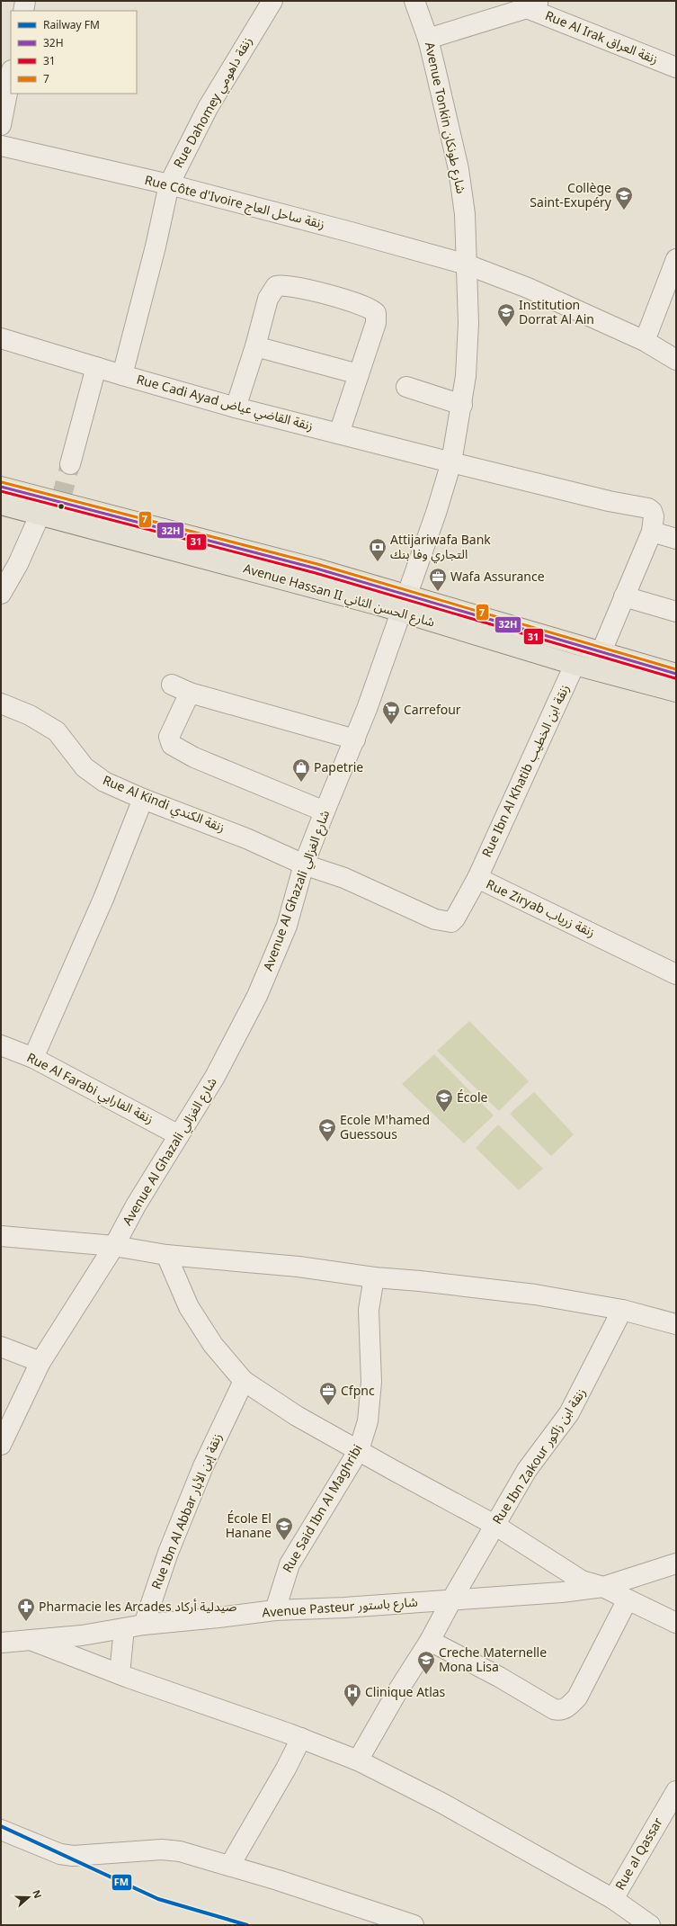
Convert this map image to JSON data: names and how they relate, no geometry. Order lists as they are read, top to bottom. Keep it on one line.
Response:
{"streets":{"main road":["Avenue Hassan II شارع الحسن الثاني"],"street":["Rue Al Irak زنقة العراق","Rue Dahomey زنقة داهومي","Avenue Tonkin شارع طونكان","Rue Côte d'Ivoire زنقة ساحل العاج","Rue Cadi Ayad زنقة القاضي عياض","Rue Ibn Al Khatib زنقة ابن الخطيب","Rue Al Kindi زنقة الكندي","Avenue Al Ghazali شارع الغزالي","Rue Ziryab زنقة زرياب","Rue Al Farabi زنقة الفارابي","Rue Ibn Zakour زنقة ابن زاكور","Rue Said Ibn Al Maghribi","Rue Ibn Al Abbar زنقة إبن الأبار","Avenue Pasteur شارع باستور","Rue al Qassar"]},"crossings":[["Rue Dahomey زنقة داهومي","Rue Côte d'Ivoire زنقة ساحل العاج"],["Rue Dahomey زنقة داهومي","Rue Cadi Ayad زنقة القاضي عياض"],["Avenue Tonkin شارع طونكان","Rue Côte d'Ivoire زنقة ساحل العاج"],["Avenue Tonkin شارع طونكان","Rue Cadi Ayad زنقة القاضي عياض"],["Avenue Tonkin شارع طونكان","Avenue Hassan II شارع الحسن الثاني"],["Avenue Tonkin شارع طونكان","Avenue Al Ghazali شارع الغزالي"],["Rue Cadi Ayad زنقة القاضي عياض","Avenue Hassan II شارع الحسن الثاني"],["Avenue Hassan II شارع الحسن الثاني","Rue Ibn Al Khatib زنقة ابن الخطيب"],["Avenue Hassan II شارع الحسن الثاني","Avenue Al Ghazali شارع الغزالي"],["Rue Ibn Al Khatib زنقة ابن الخطيب","Rue Ziryab زنقة زرياب"],["Rue Al Kindi زنقة الكندي","Avenue Al Ghazali شارع الغزالي"],["Rue Al Kindi زنقة الكندي","Rue Ziryab زنقة زرياب"],["Avenue Al Ghazali شارع الغزالي","Rue Ziryab زنقة زرياب"],["Avenue Al Ghazali شارع الغزالي","Rue Al Farabi زنقة الفارابي"],["Rue Ibn Zakour زنقة ابن زاكور","Avenue Pasteur شارع باستور"],["Rue Said Ibn Al Maghribi","Avenue Pasteur شارع باستور"],["Rue Ibn Al Abbar زنقة إبن الأبار","Avenue Pasteur شارع باستور"]],"places":{"school or university":["Collège Saint-Exupéry","Institution Dorrat Al Ain","École","Ecole M'hamed Guessous","École El Hanane","Creche Maternelle Mona Lisa"],"bank":["Attijariwafa Bank التجاري وفا بنك"],"office":["Wafa Assurance","Cfpnc"],"supermarket":["Carrefour"],"shop":["Papetrie"],"pharmacy":["Pharmacie les Arcades صيدلية أركاد"],"hospital":["Clinique Atlas"]},"lines":["transit line 7","transit line 32H","transit line 31","rail line FM"],"legend":["Railway FM","32H","31","7"],"north":"right"}
